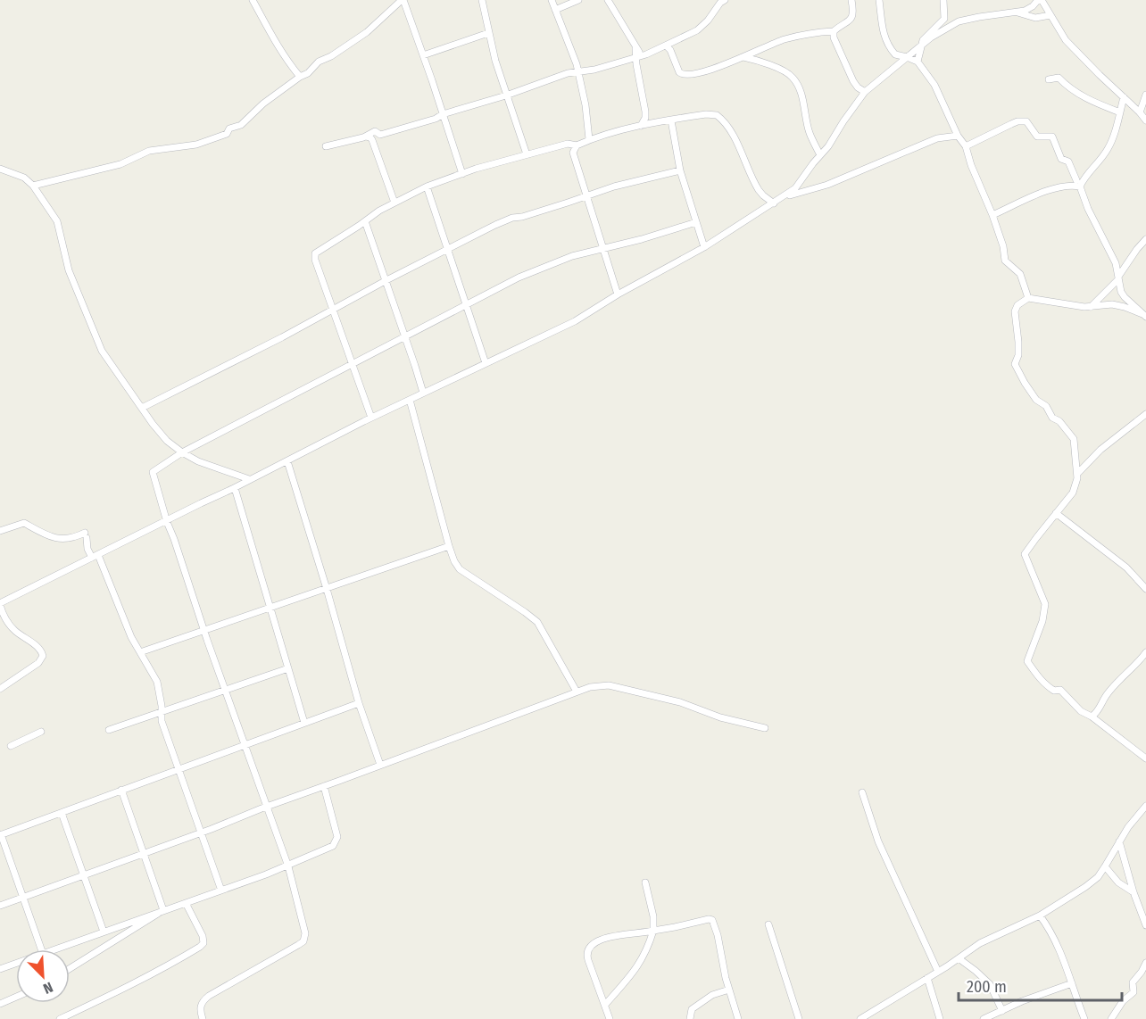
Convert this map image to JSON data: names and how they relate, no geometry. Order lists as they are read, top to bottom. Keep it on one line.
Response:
{"scale_bar":"200 m","north":"bottom right"}
